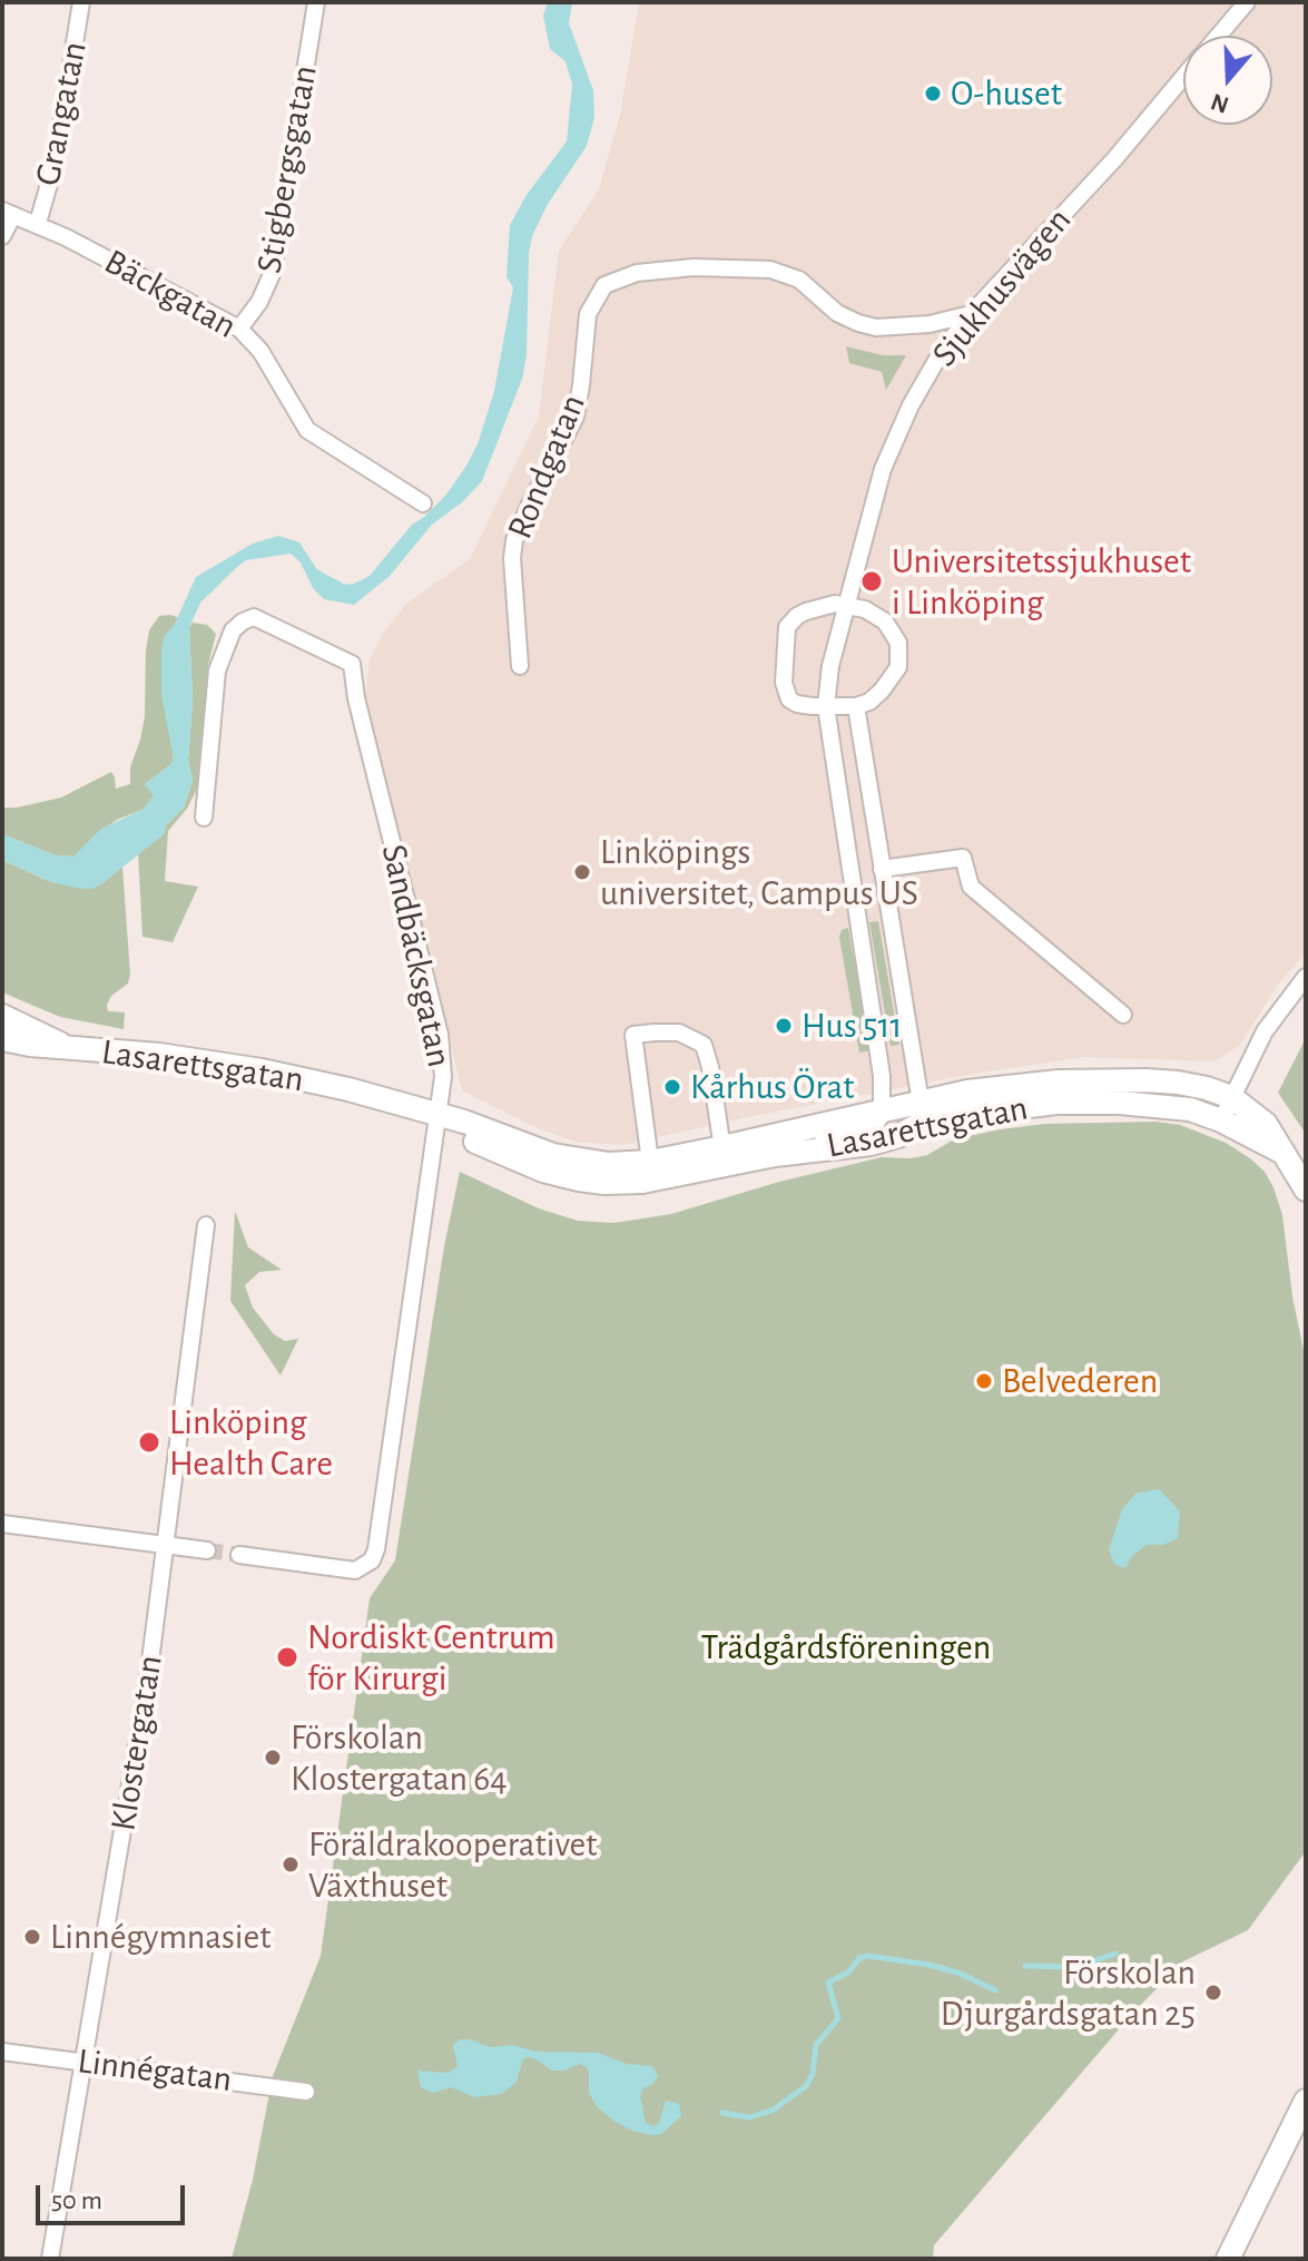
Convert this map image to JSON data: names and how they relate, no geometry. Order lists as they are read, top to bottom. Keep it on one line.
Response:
{"streets":{"main road":["Lasarettsgatan"],"street":["Grangatan","Stigbergsgatan","Sjukhusvägen","Bäckgatan","Rondgatan","Sandbäcksgatan","Klostergatan","Linnégatan"]},"crossings":[["Grangatan","Bäckgatan"],["Stigbergsgatan","Bäckgatan"],["Sjukhusvägen","Rondgatan"],["Sjukhusvägen","Lasarettsgatan"],["Sandbäcksgatan","Lasarettsgatan"],["Klostergatan","Linnégatan"]],"parks":["Trädgårdsföreningen"],"places":["O-huset","Universitetssjukhuset i Linköping","Linköpings universitet, Campus US","Hus 511","Kårhus Örat","Belvederen","Linköping Health Care","Nordiskt Centrum för Kirurgi","Förskolan Klostergatan 64","Föräldrakooperativet Växthuset","Linnégymnasiet","Förskolan Djurgårdsgatan 25"],"scale_bar":"50 m","north":"bottom"}
